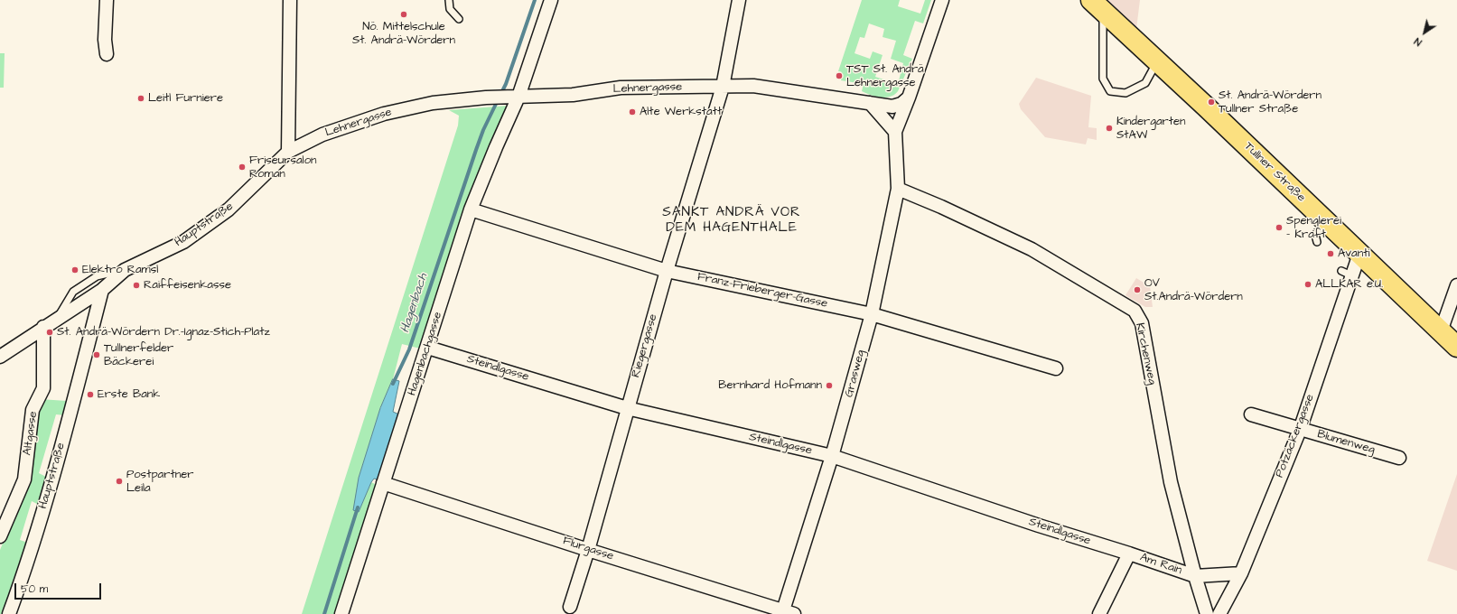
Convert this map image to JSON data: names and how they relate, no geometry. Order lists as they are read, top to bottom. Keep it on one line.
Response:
{"streets":{"main road":["Tullner Straße"],"street":["Lehnergasse","Hauptstraße","Franz-Frieberger-Gasse","Riegergasse","Hagenbachgasse","Kirchenweg","Steindlgasse","Grasweg","Altgasse","Potzäckergasse","Blumenweg","Flurgasse","Am Rain"]},"crossings":[["Lehnergasse","Hauptstraße"],["Lehnergasse","Riegergasse"],["Lehnergasse","Hagenbachgasse"],["Lehnergasse","Grasweg"],["Tullner Straße","Potzäckergasse"],["Franz-Frieberger-Gasse","Riegergasse"],["Franz-Frieberger-Gasse","Hagenbachgasse"],["Franz-Frieberger-Gasse","Grasweg"],["Riegergasse","Steindlgasse"],["Riegergasse","Flurgasse"],["Hagenbachgasse","Steindlgasse"],["Hagenbachgasse","Flurgasse"],["Kirchenweg","Grasweg"],["Kirchenweg","Am Rain"],["Steindlgasse","Grasweg"],["Steindlgasse","Am Rain"],["Grasweg","Flurgasse"],["Potzäckergasse","Blumenweg"]],"districts":["SANKT ANDRÄ VOR DEM HAGENTHALE"],"water":["Hagenbach"],"places":["Nö. Mittelschule St. Andrä-Wördern","TST St. Andrä Lehnergasse","Leitl Furniere","St. Andrä-Wördern Tullner Straße","Alte Werkstatt","Kindergarten StAW","Friseursalon Roman","Spenglerei - Kraft","Avanti","Elektro Ramsl","ALLKAR e.U.","Raiffeisenkasse","OV St.Andrä-Wördern","St. Andrä-Wördern Dr.-Ignaz-Stich-Platz","Tullnerfelder Bäckerei","Bernhard Hofmann","Erste Bank","Postpartner Leila"],"scale_bar":"50 m","north":"bottom left"}
